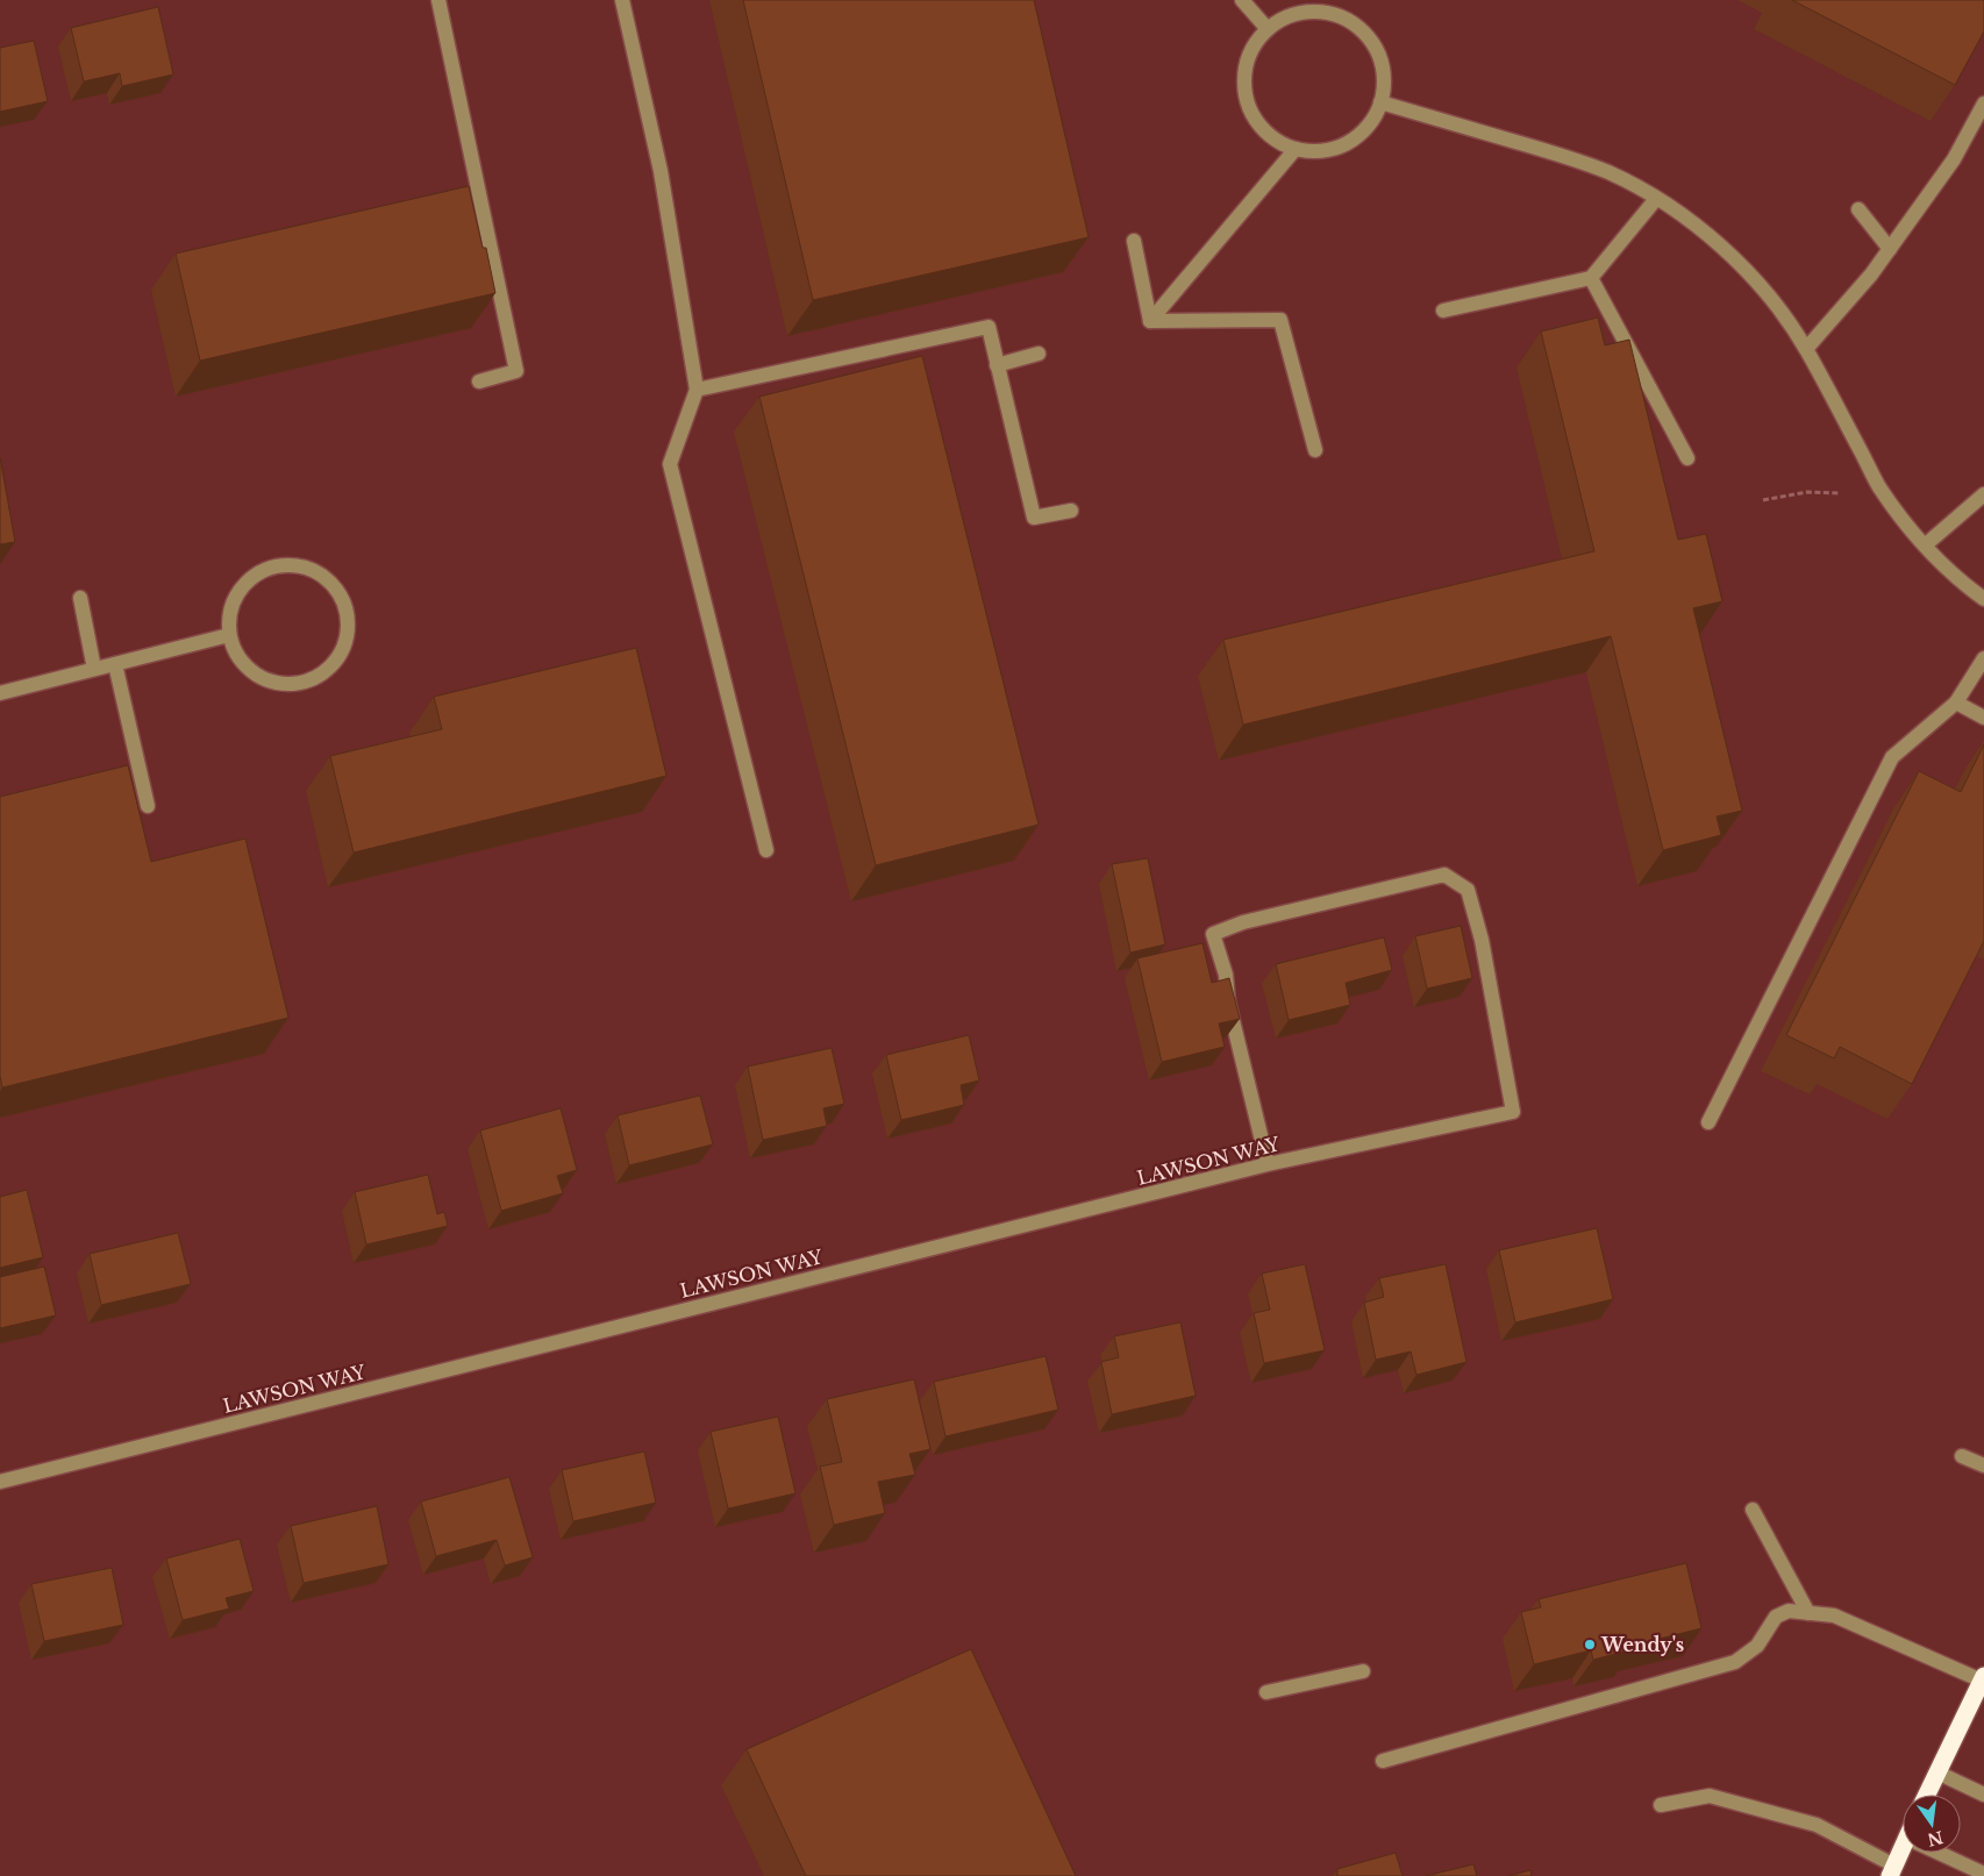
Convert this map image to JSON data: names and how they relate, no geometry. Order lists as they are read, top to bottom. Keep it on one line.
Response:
{"streets":{"street":["LAWSON WAY"]},"places":["Wendy's"],"north":"bottom"}
